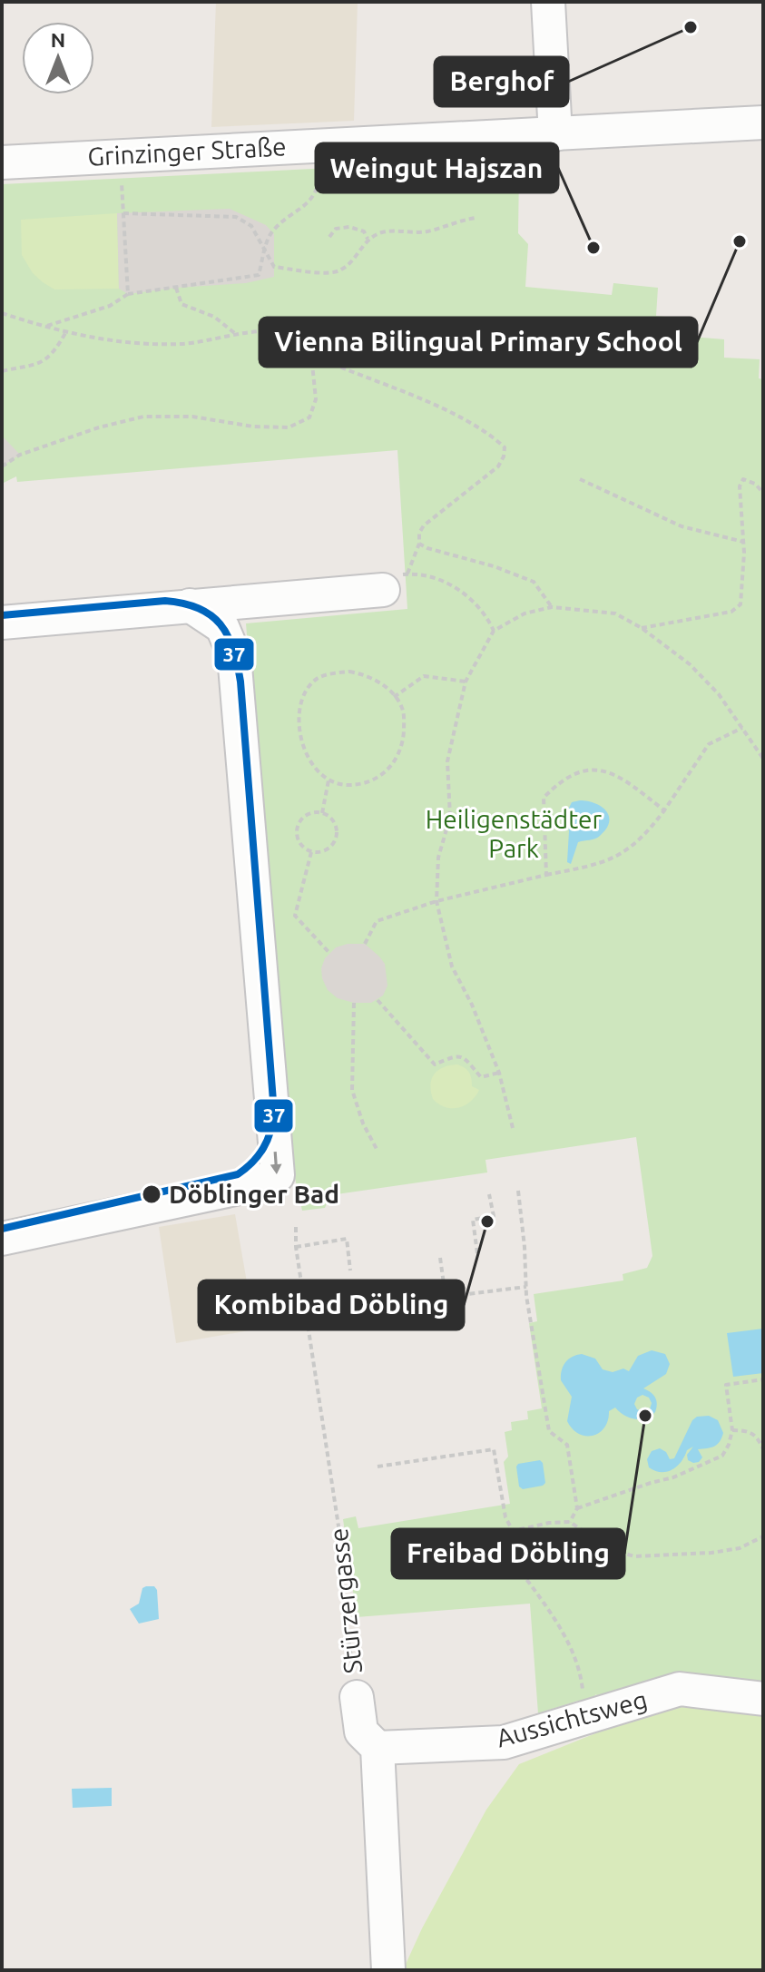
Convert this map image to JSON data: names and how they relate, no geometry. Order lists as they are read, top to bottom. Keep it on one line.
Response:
{"streets":{"street":["Grinzinger Straße","Stürzergasse","Aussichtsweg"]},"crossings":[["Stürzergasse","Aussichtsweg"]],"parks":["Heiligenstädter Park"],"places":["Berghof","Vienna Bilingual Primary School","Weingut Hajszan","Döblinger Bad","Kombibad Döbling","Freibad Döbling"],"lines":["transit line 37"],"north":"top"}
